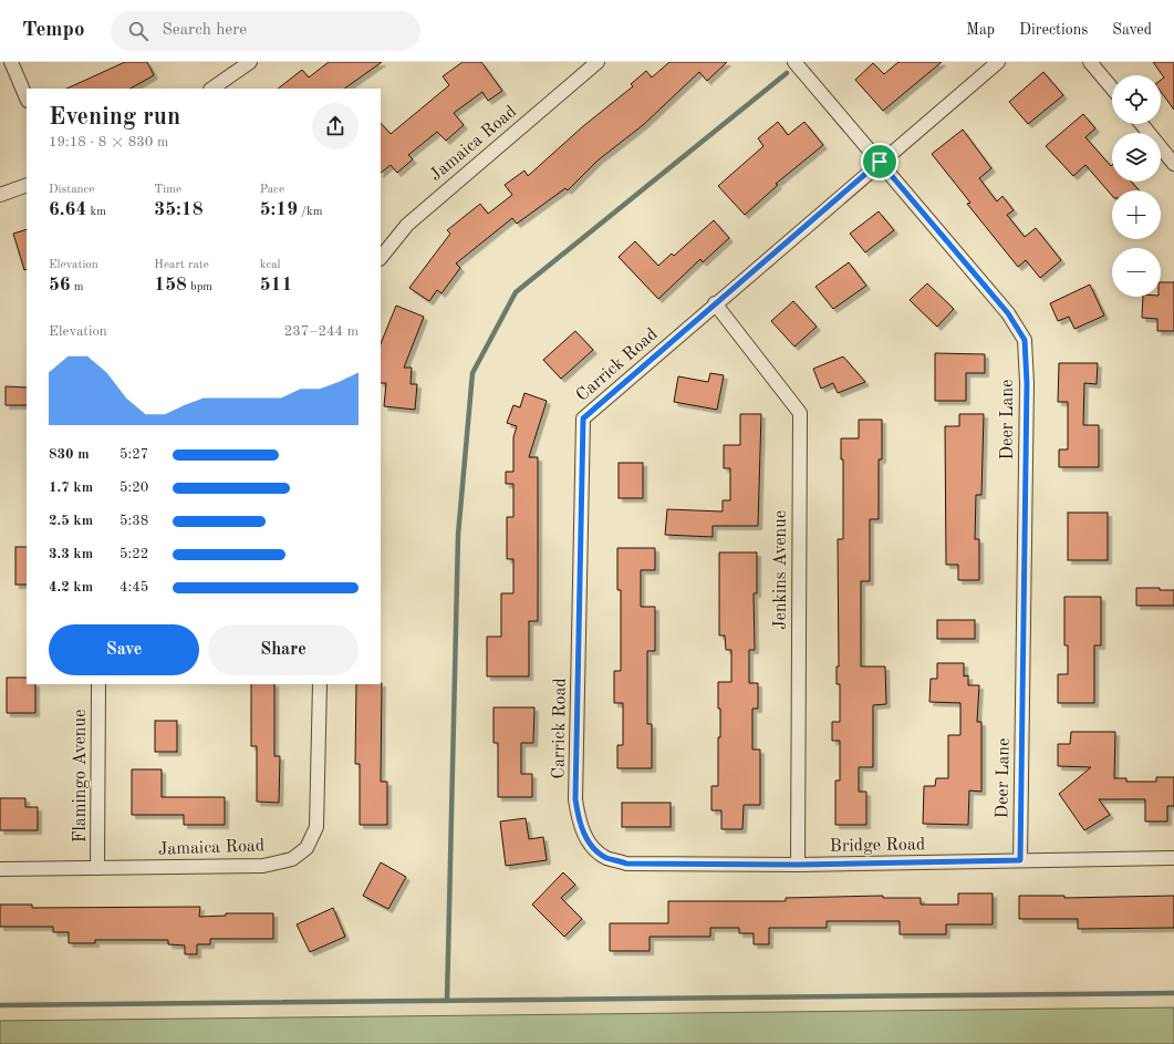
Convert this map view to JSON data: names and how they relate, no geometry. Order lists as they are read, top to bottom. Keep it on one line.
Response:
{"streets":{"street":["Jamaica Road","Carrick Road","Deer Lane","Jenkins Avenue","Flamingo Avenue","Bridge Road"]},"crossings":[["Jamaica Road","Flamingo Avenue"],["Carrick Road","Deer Lane"],["Carrick Road","Jenkins Avenue"],["Carrick Road","Bridge Road"],["Deer Lane","Bridge Road"],["Jenkins Avenue","Bridge Road"]],"page":{"header":"Tempo","search":"Search here","nav":["Map","Directions","Saved"],"map_buttons":["+","−"],"heading":["Evening run","19:18 · 8 × 830 m"],"stats":[["Distance","6.64 km"],["Time","35:18"],["Pace","5:19 /km"],["Elevation","56 m"],["Heart rate","158 bpm"],["kcal","511"]],"chart":["Elevation","237–244 m"],"list":[{"name":"830 m","note":"5:27"},{"name":"1.7 km","note":"5:20"},{"name":"2.5 km","note":"5:38"},{"name":"3.3 km","note":"5:22"},{"name":"4.2 km","note":"4:45"}],"buttons":["Save","Share"]}}
